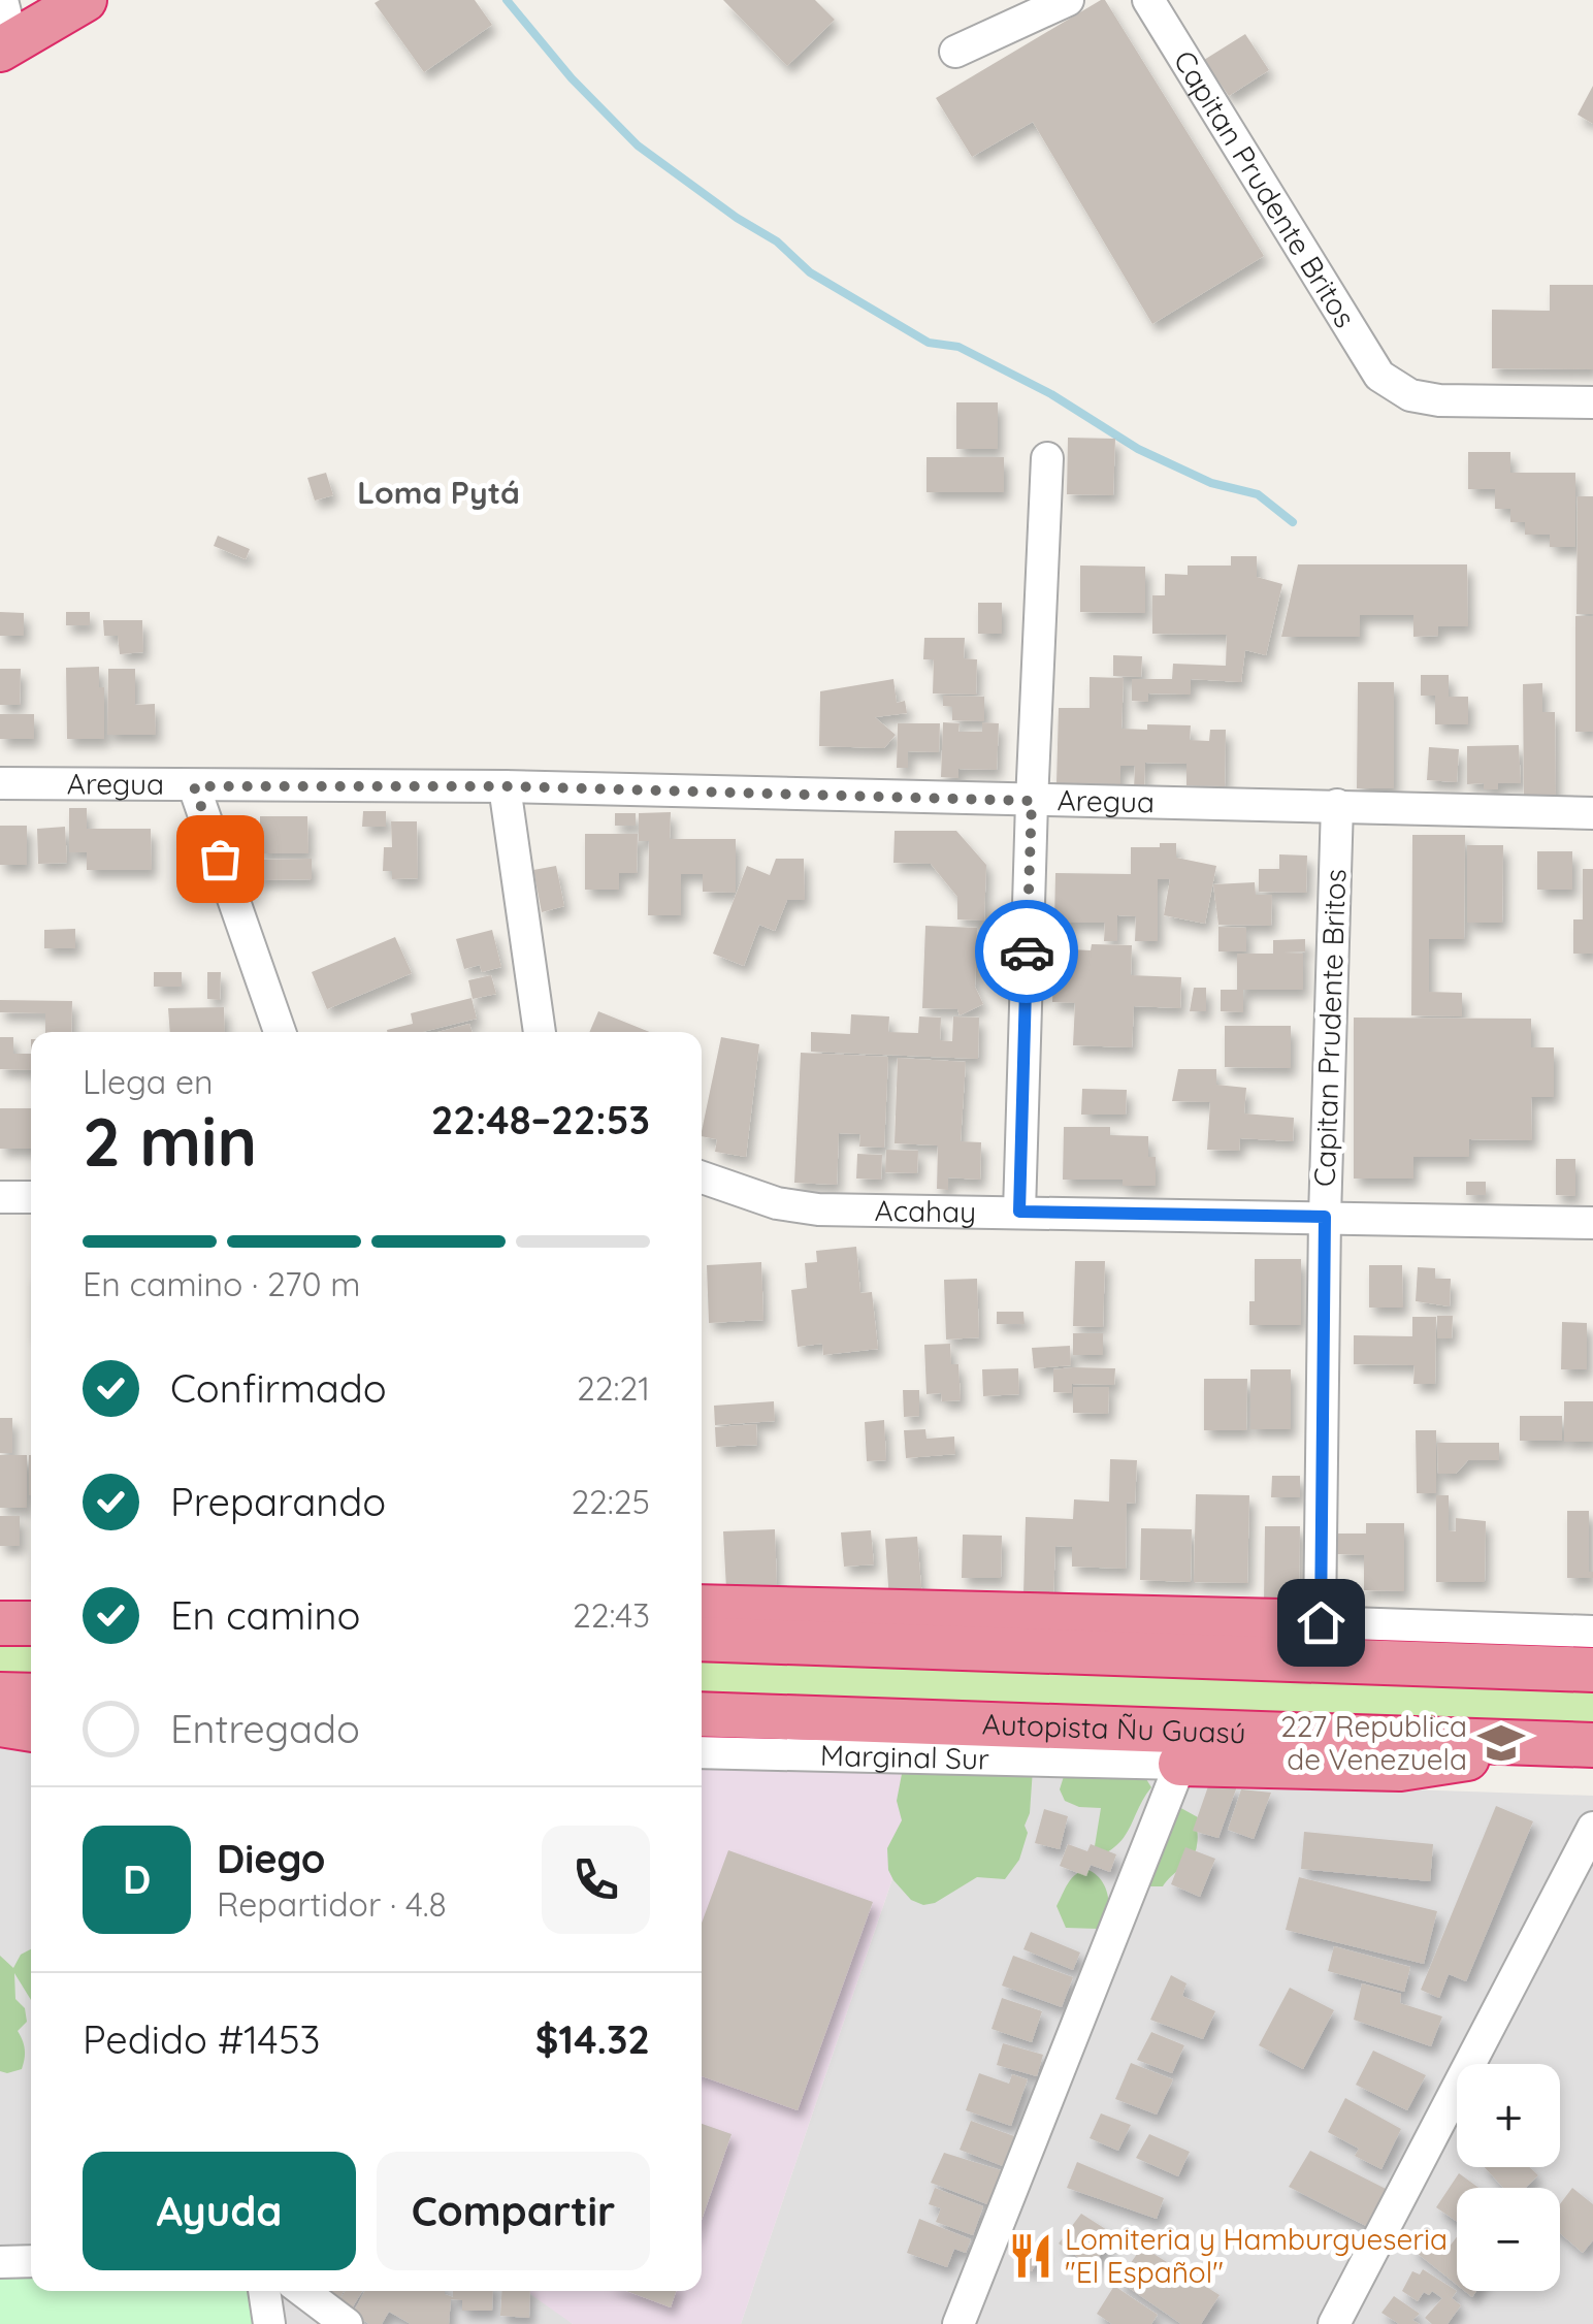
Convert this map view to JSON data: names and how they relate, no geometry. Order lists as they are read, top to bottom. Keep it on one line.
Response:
{"streets":{"highway":["Autopista Ñu Guasú"],"street":["Capitan Prudente Britos","Aregua","Acahay","Marginal Sur"]},"crossings":[["Capitan Prudente Britos","Aregua"],["Capitan Prudente Britos","Acahay"]],"districts":["Loma Pytá"],"places":{"school or university":["227 Republica de Venezuela"],"restaurant":["Lomiteria y Hamburgueseria \"El Español\""]},"page":{"heading":["2 min","Llega en","22:48–22:53"],"panel":["Diego","Repartidor · 4.8","Pedido #1453","$14.32"],"bar":"En camino · 270 m","list":[["Confirmado","22:21"],["Preparando","22:25"],["En camino","22:43"],"Entregado"],"round":"D","map_buttons":["+","−"],"buttons":["Ayuda","Compartir"]}}
